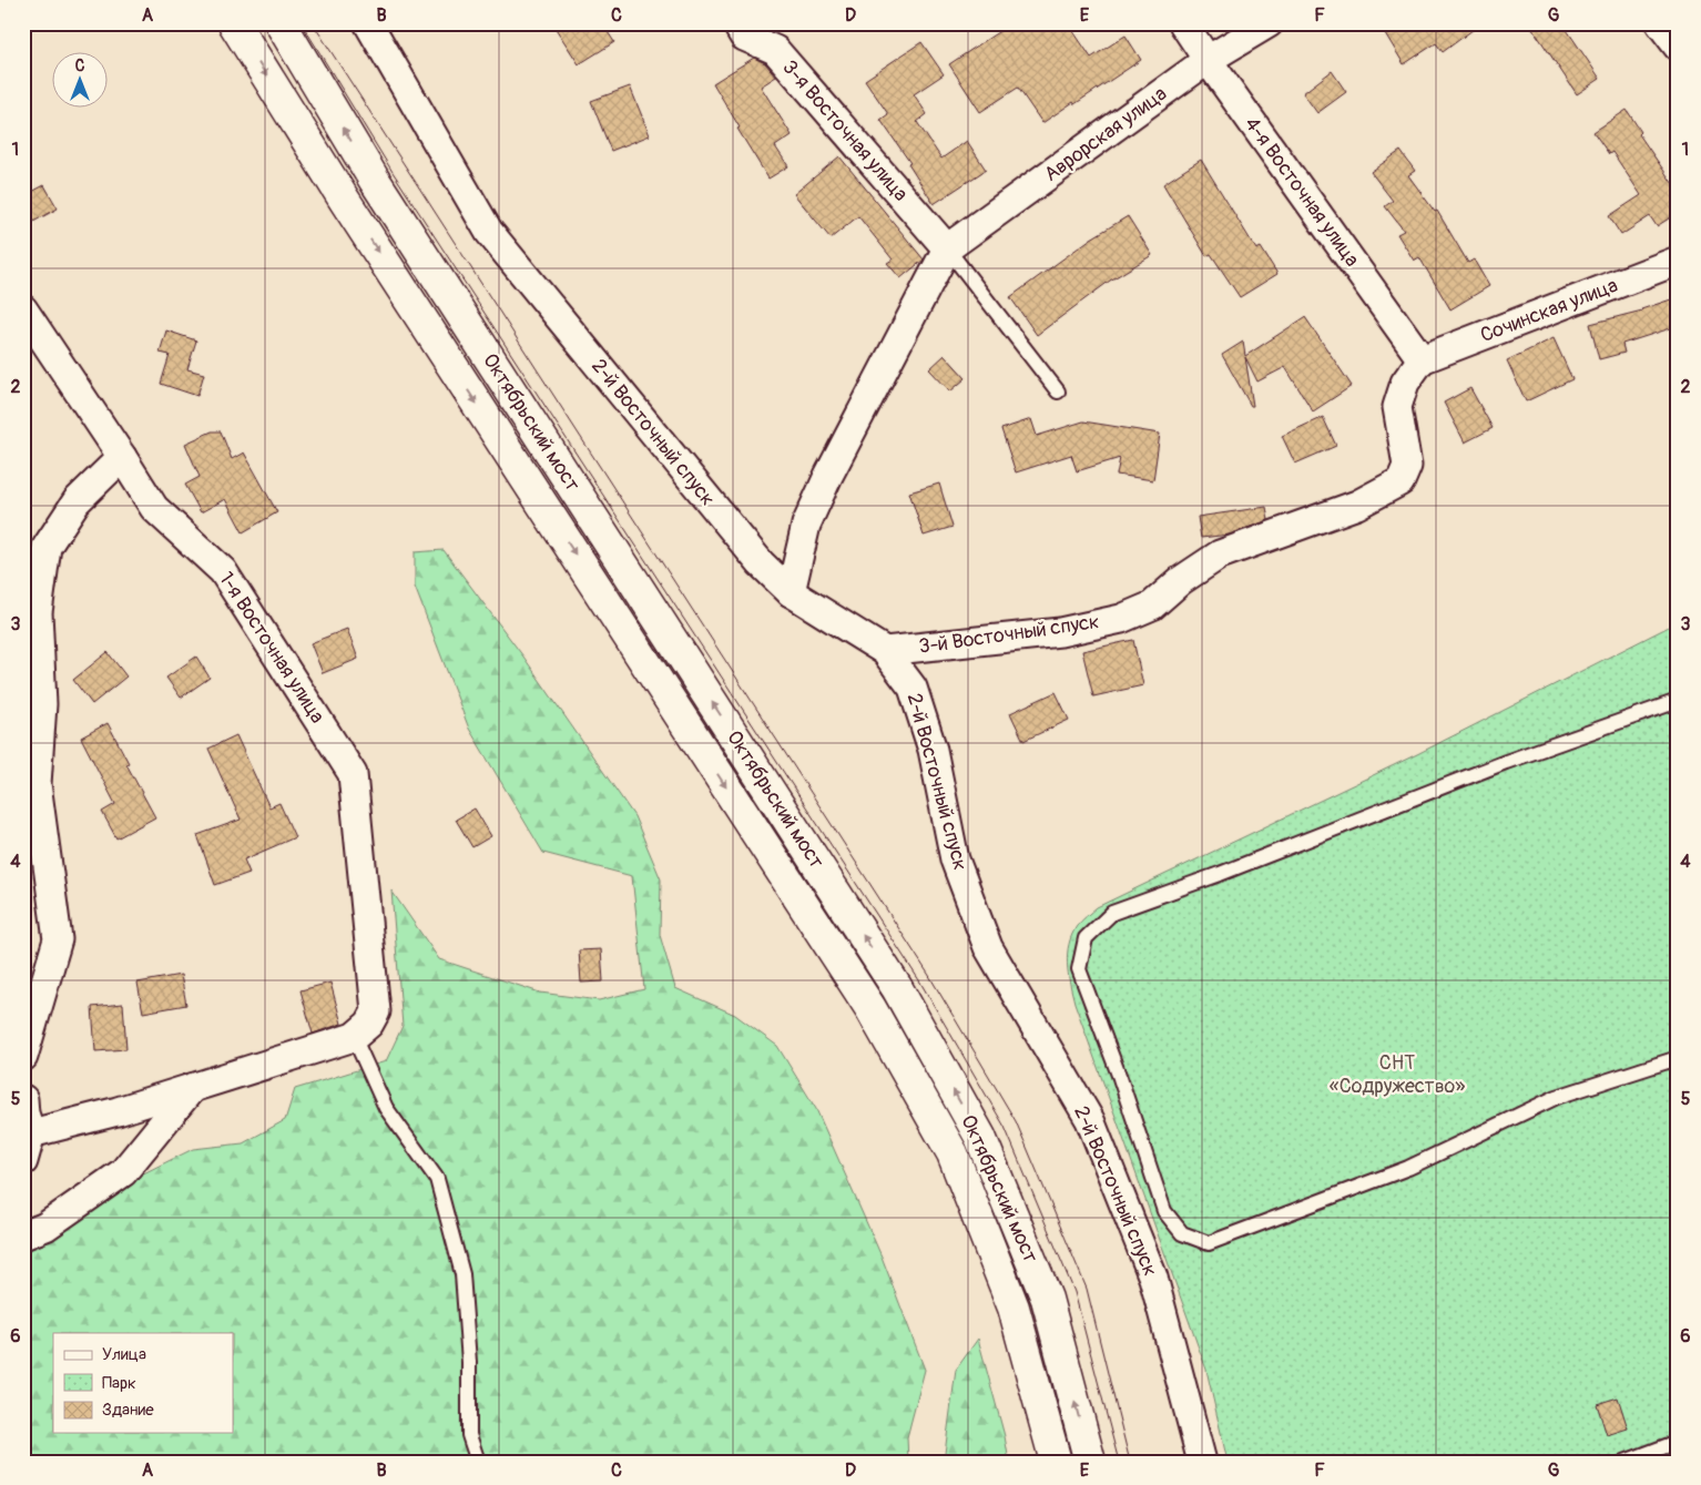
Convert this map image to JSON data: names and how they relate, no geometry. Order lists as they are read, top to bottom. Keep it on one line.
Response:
{"streets":{"main road":["Октябрьский мост"],"street":["3-я Восточная улица","Аврорская улица","4-я Восточная улица","Сочинская улица","2-й Восточный спуск","3-й Восточный спуск","1-я Восточная улица"]},"crossings":[["3-я Восточная улица","Аврорская улица"],["Аврорская улица","4-я Восточная улица"],["4-я Восточная улица","Сочинская улица"],["4-я Восточная улица","3-й Восточный спуск"],["Сочинская улица","3-й Восточный спуск"],["2-й Восточный спуск","3-й Восточный спуск"]],"parks":["СНТ «Содружество»"],"legend":["Улица","Парк","Здание"],"north":"top","grid":{"columns":["A","B","C","D","E","F","G"],"rows":["1","2","3","4","5","6"]}}
